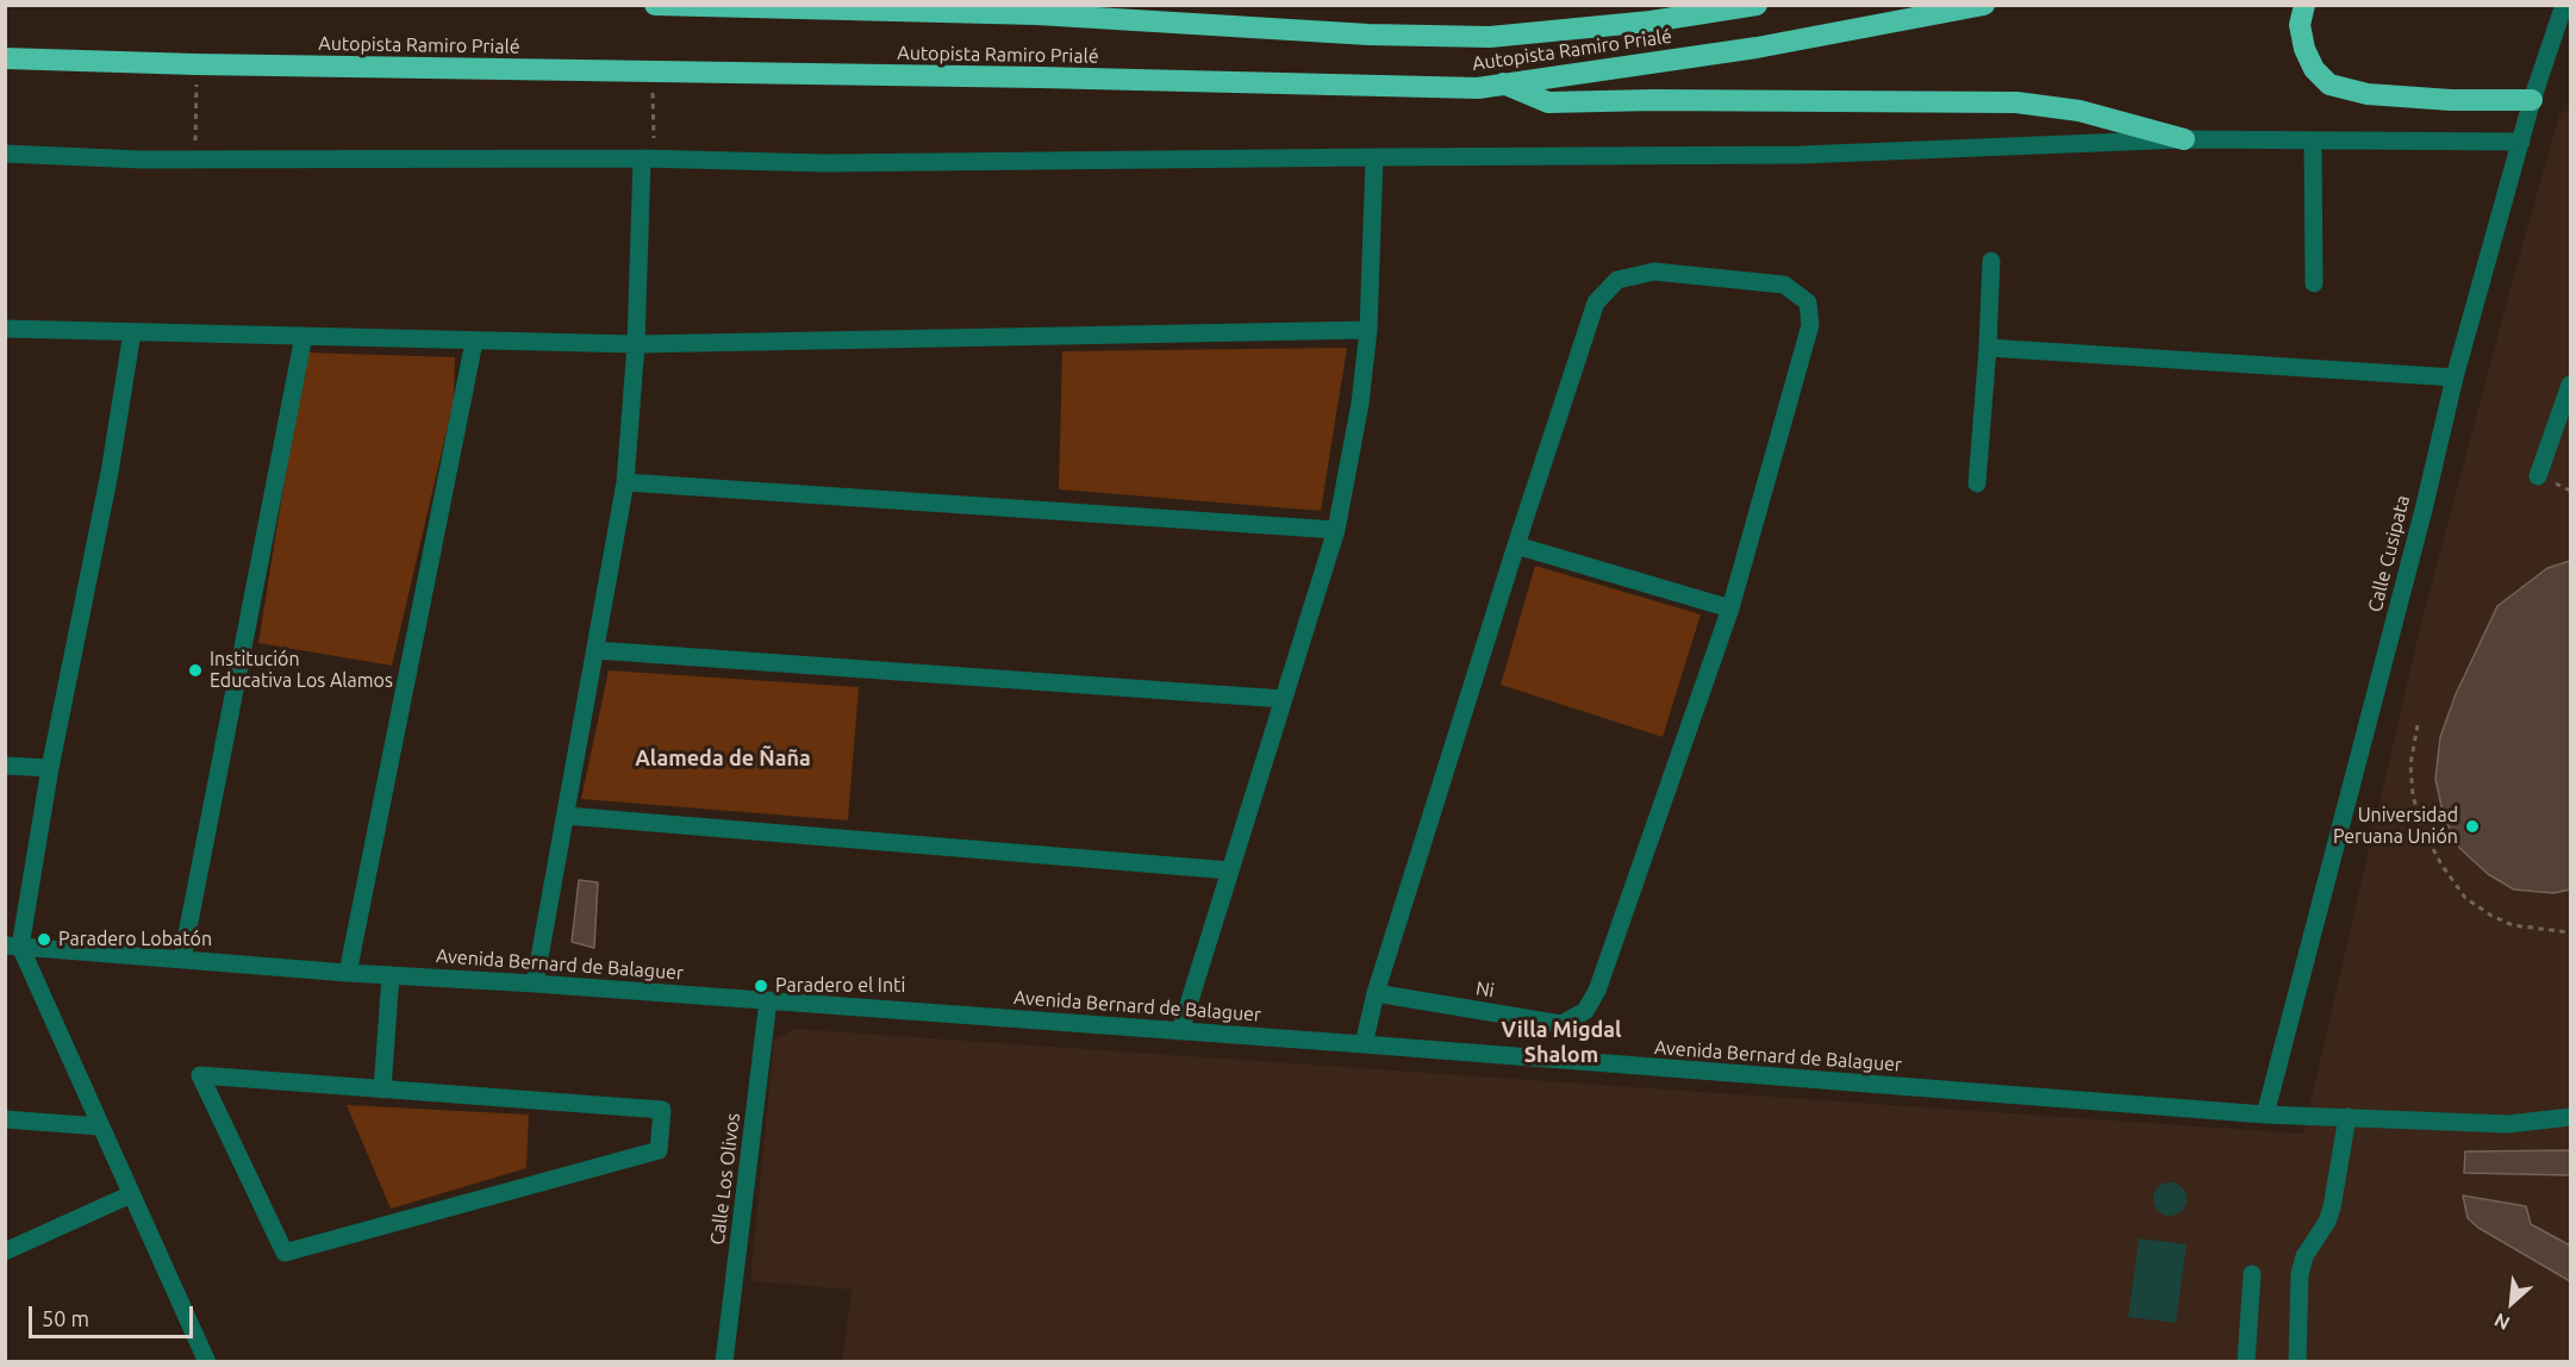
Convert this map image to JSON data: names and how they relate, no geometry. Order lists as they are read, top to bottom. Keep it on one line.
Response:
{"streets":{"highway":["Autopista Ramiro Prialé"],"street":["Calle Cusipata","Avenida Bernard de Balaguer","Ni","Calle Los Olivos"]},"crossings":[["Calle Cusipata","Avenida Bernard de Balaguer"],["Avenida Bernard de Balaguer","Calle Los Olivos"]],"districts":["Alameda de Ñaña","Villa Migdal Shalom"],"places":["Institución Educativa Los Alamos","Universidad Peruana Unión","Paradero Lobatón","Paradero el Inti"],"scale_bar":"50 m","north":"bottom left"}
